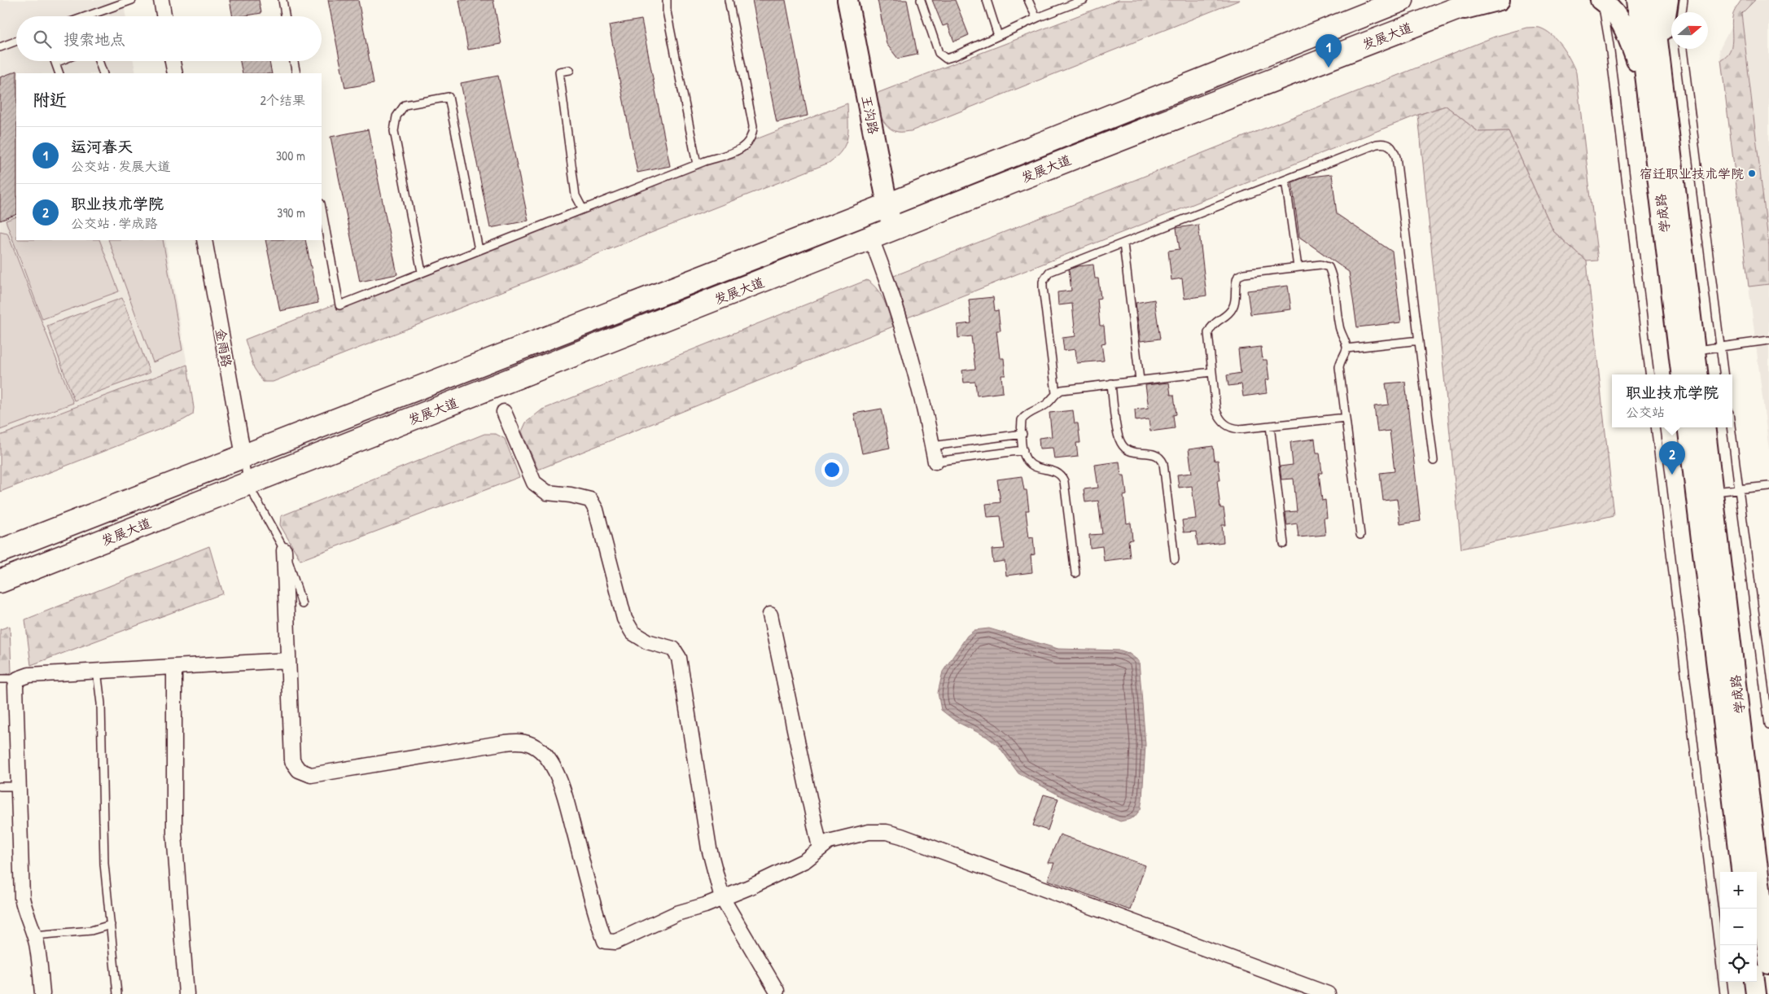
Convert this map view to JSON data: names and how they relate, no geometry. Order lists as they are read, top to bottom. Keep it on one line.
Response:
{"streets":{"main road":["发展大道","王沟路","学成路"],"street":["金雨路"]},"crossings":[["发展大道","王沟路"],["发展大道","金雨路"]],"places":["宿迁职业技术学院"],"north":"right","page":{"search":"搜索地点","pins":["1","2"],"heading":["附近","2个结果"],"list":[{"mark":"1","name":"运河春天","note":"公交站 · 发展大道","value":"300 m"},{"mark":"2","name":"职业技术学院","note":"公交站 · 学成路","value":"390 m"}],"popup":["职业技术学院","公交站"],"map_buttons":["+","−"]}}
